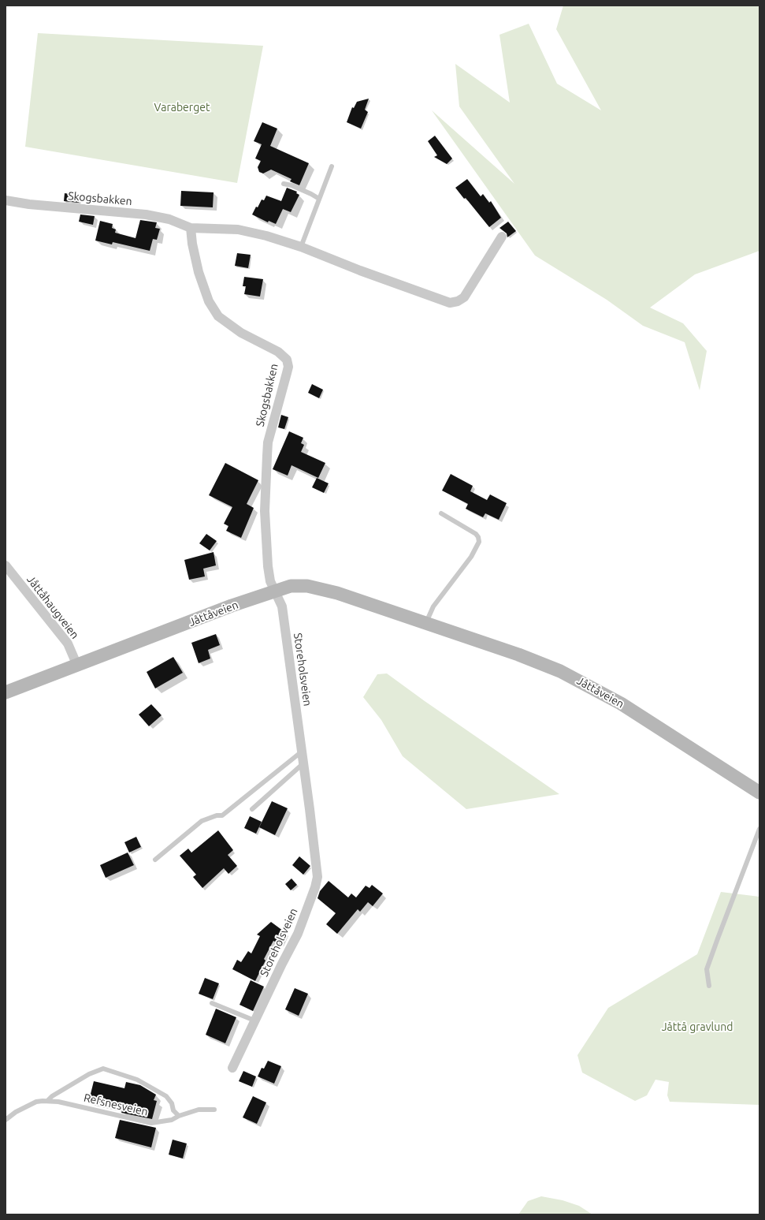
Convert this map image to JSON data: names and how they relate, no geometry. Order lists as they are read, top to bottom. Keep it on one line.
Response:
{"streets":{"main road":["Jåttåveien"],"street":["Skogsbakken","Jåttåhaugveien","Storeholsveien"],"lane":["Refsnesveien"]},"crossings":[["Skogsbakken","Jåttåveien"],["Skogsbakken","Storeholsveien"],["Jåttåhaugveien","Jåttåveien"],["Jåttåveien","Storeholsveien"]],"parks":["Varaberget","Jåttå gravlund"]}
